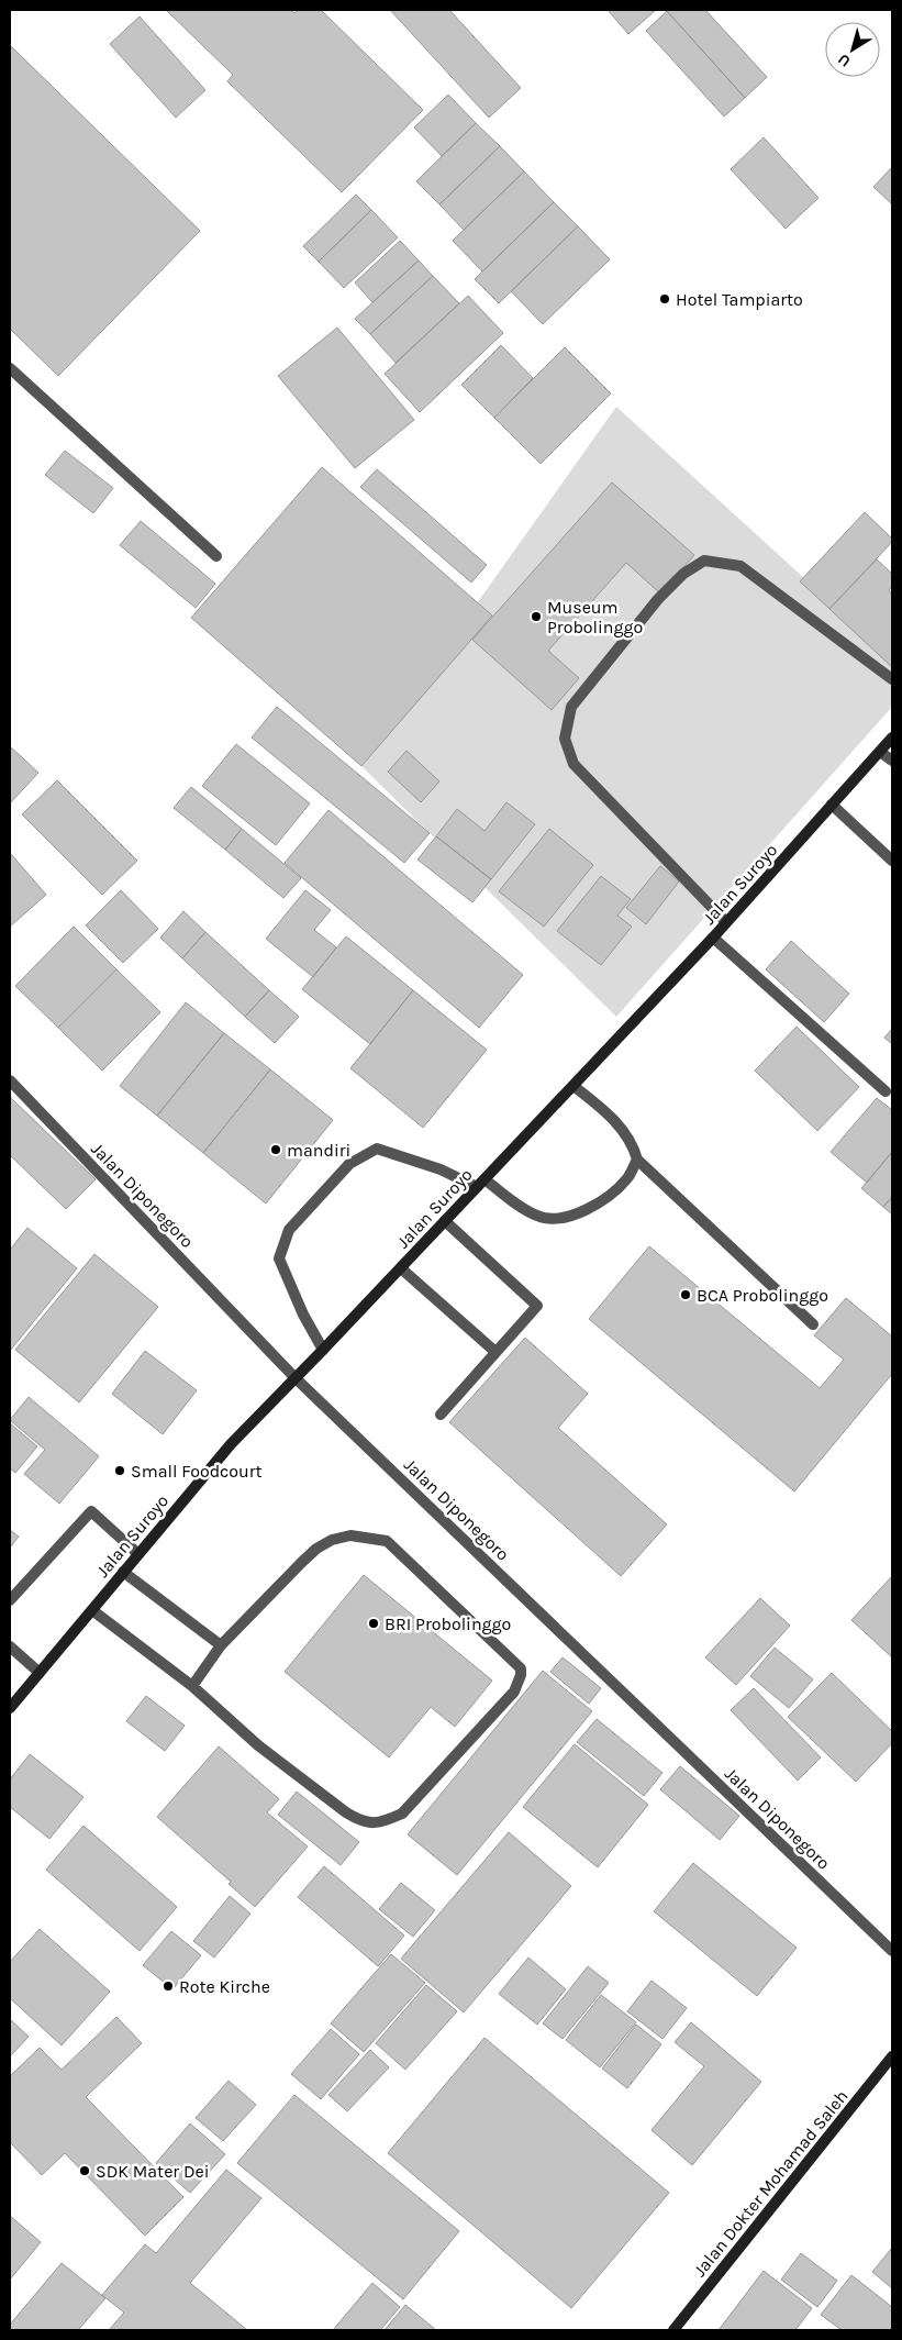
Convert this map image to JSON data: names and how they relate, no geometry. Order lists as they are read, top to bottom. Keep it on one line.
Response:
{"streets":{"main road":["Jalan Suroyo","Jalan Dokter Mohamad Saleh"],"street":["Jalan Diponegoro"]},"crossings":[["Jalan Suroyo","Jalan Diponegoro"]],"places":["Hotel Tampiarto","Museum Probolinggo","mandiri","BCA Probolinggo","Small Foodcourt","BRI Probolinggo","Rote Kirche","SDK Mater Dei"],"north":"bottom left"}
